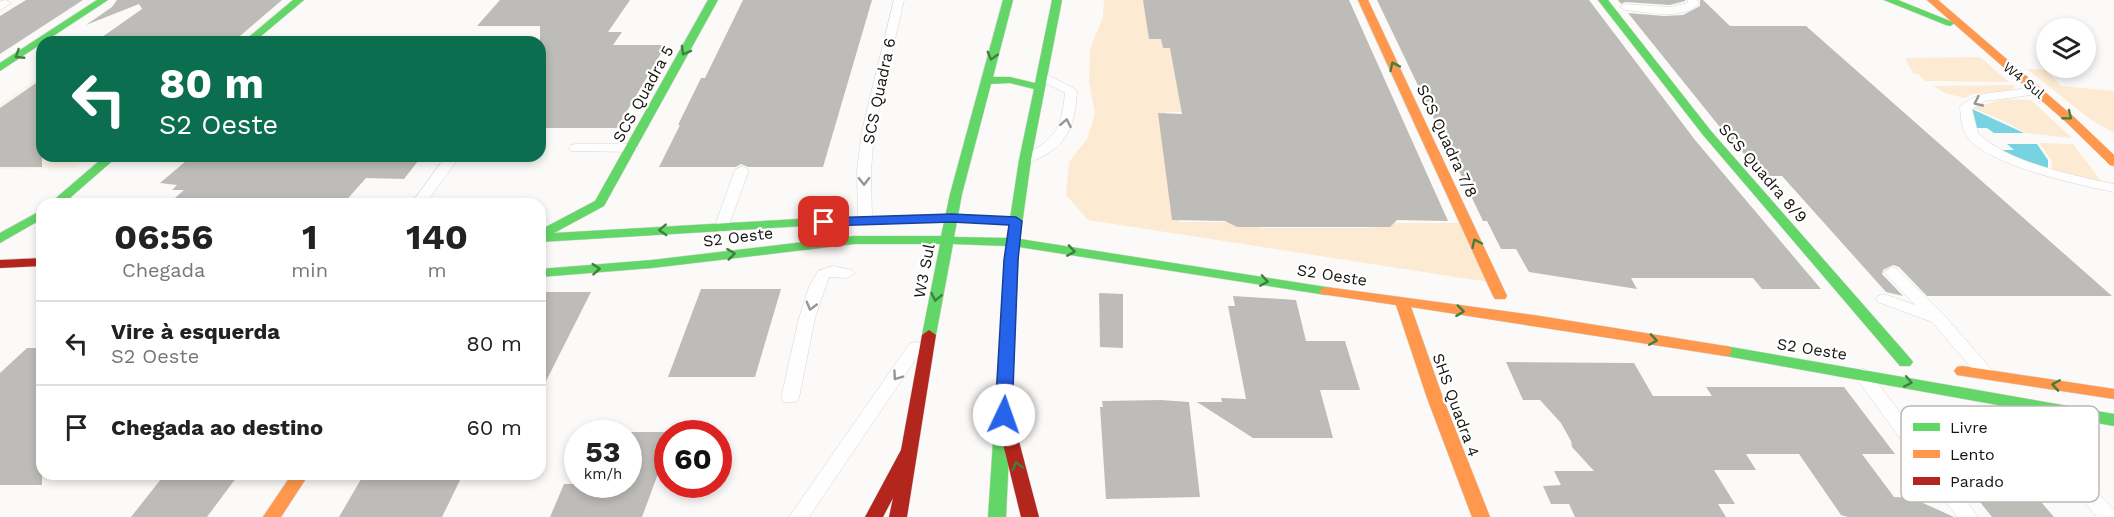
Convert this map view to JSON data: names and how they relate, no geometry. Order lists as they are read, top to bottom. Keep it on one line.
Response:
{"streets":{"main road":["W4 Sul","SCS Quadra 5","SCS Quadra 7/8","SCS Quadra 8/9","S2 Oeste","W3 Sul","SHS Quadra 4"],"lane":["SCS Quadra 6"]},"crossings":[["SCS Quadra 6","S2 Oeste"],["SCS Quadra 5","S2 Oeste"],["S2 Oeste","W3 Sul"],["S2 Oeste","SHS Quadra 4"]],"one_way":["SCS Quadra 6","SCS Quadra 5","SCS Quadra 7/8","S2 Oeste"],"legend":["Livre","Lento","Parado"],"page":{"turn":["80 m","S2 Oeste"],"eta":["06:56","Chegada","1","min","140","m"],"list":[{"name":"Vire à esquerda","note":"S2 Oeste","value":"80 m"},{"name":"Chegada ao destino","value":"60 m"}],"speed":"53 km/h","limit":"60"}}
